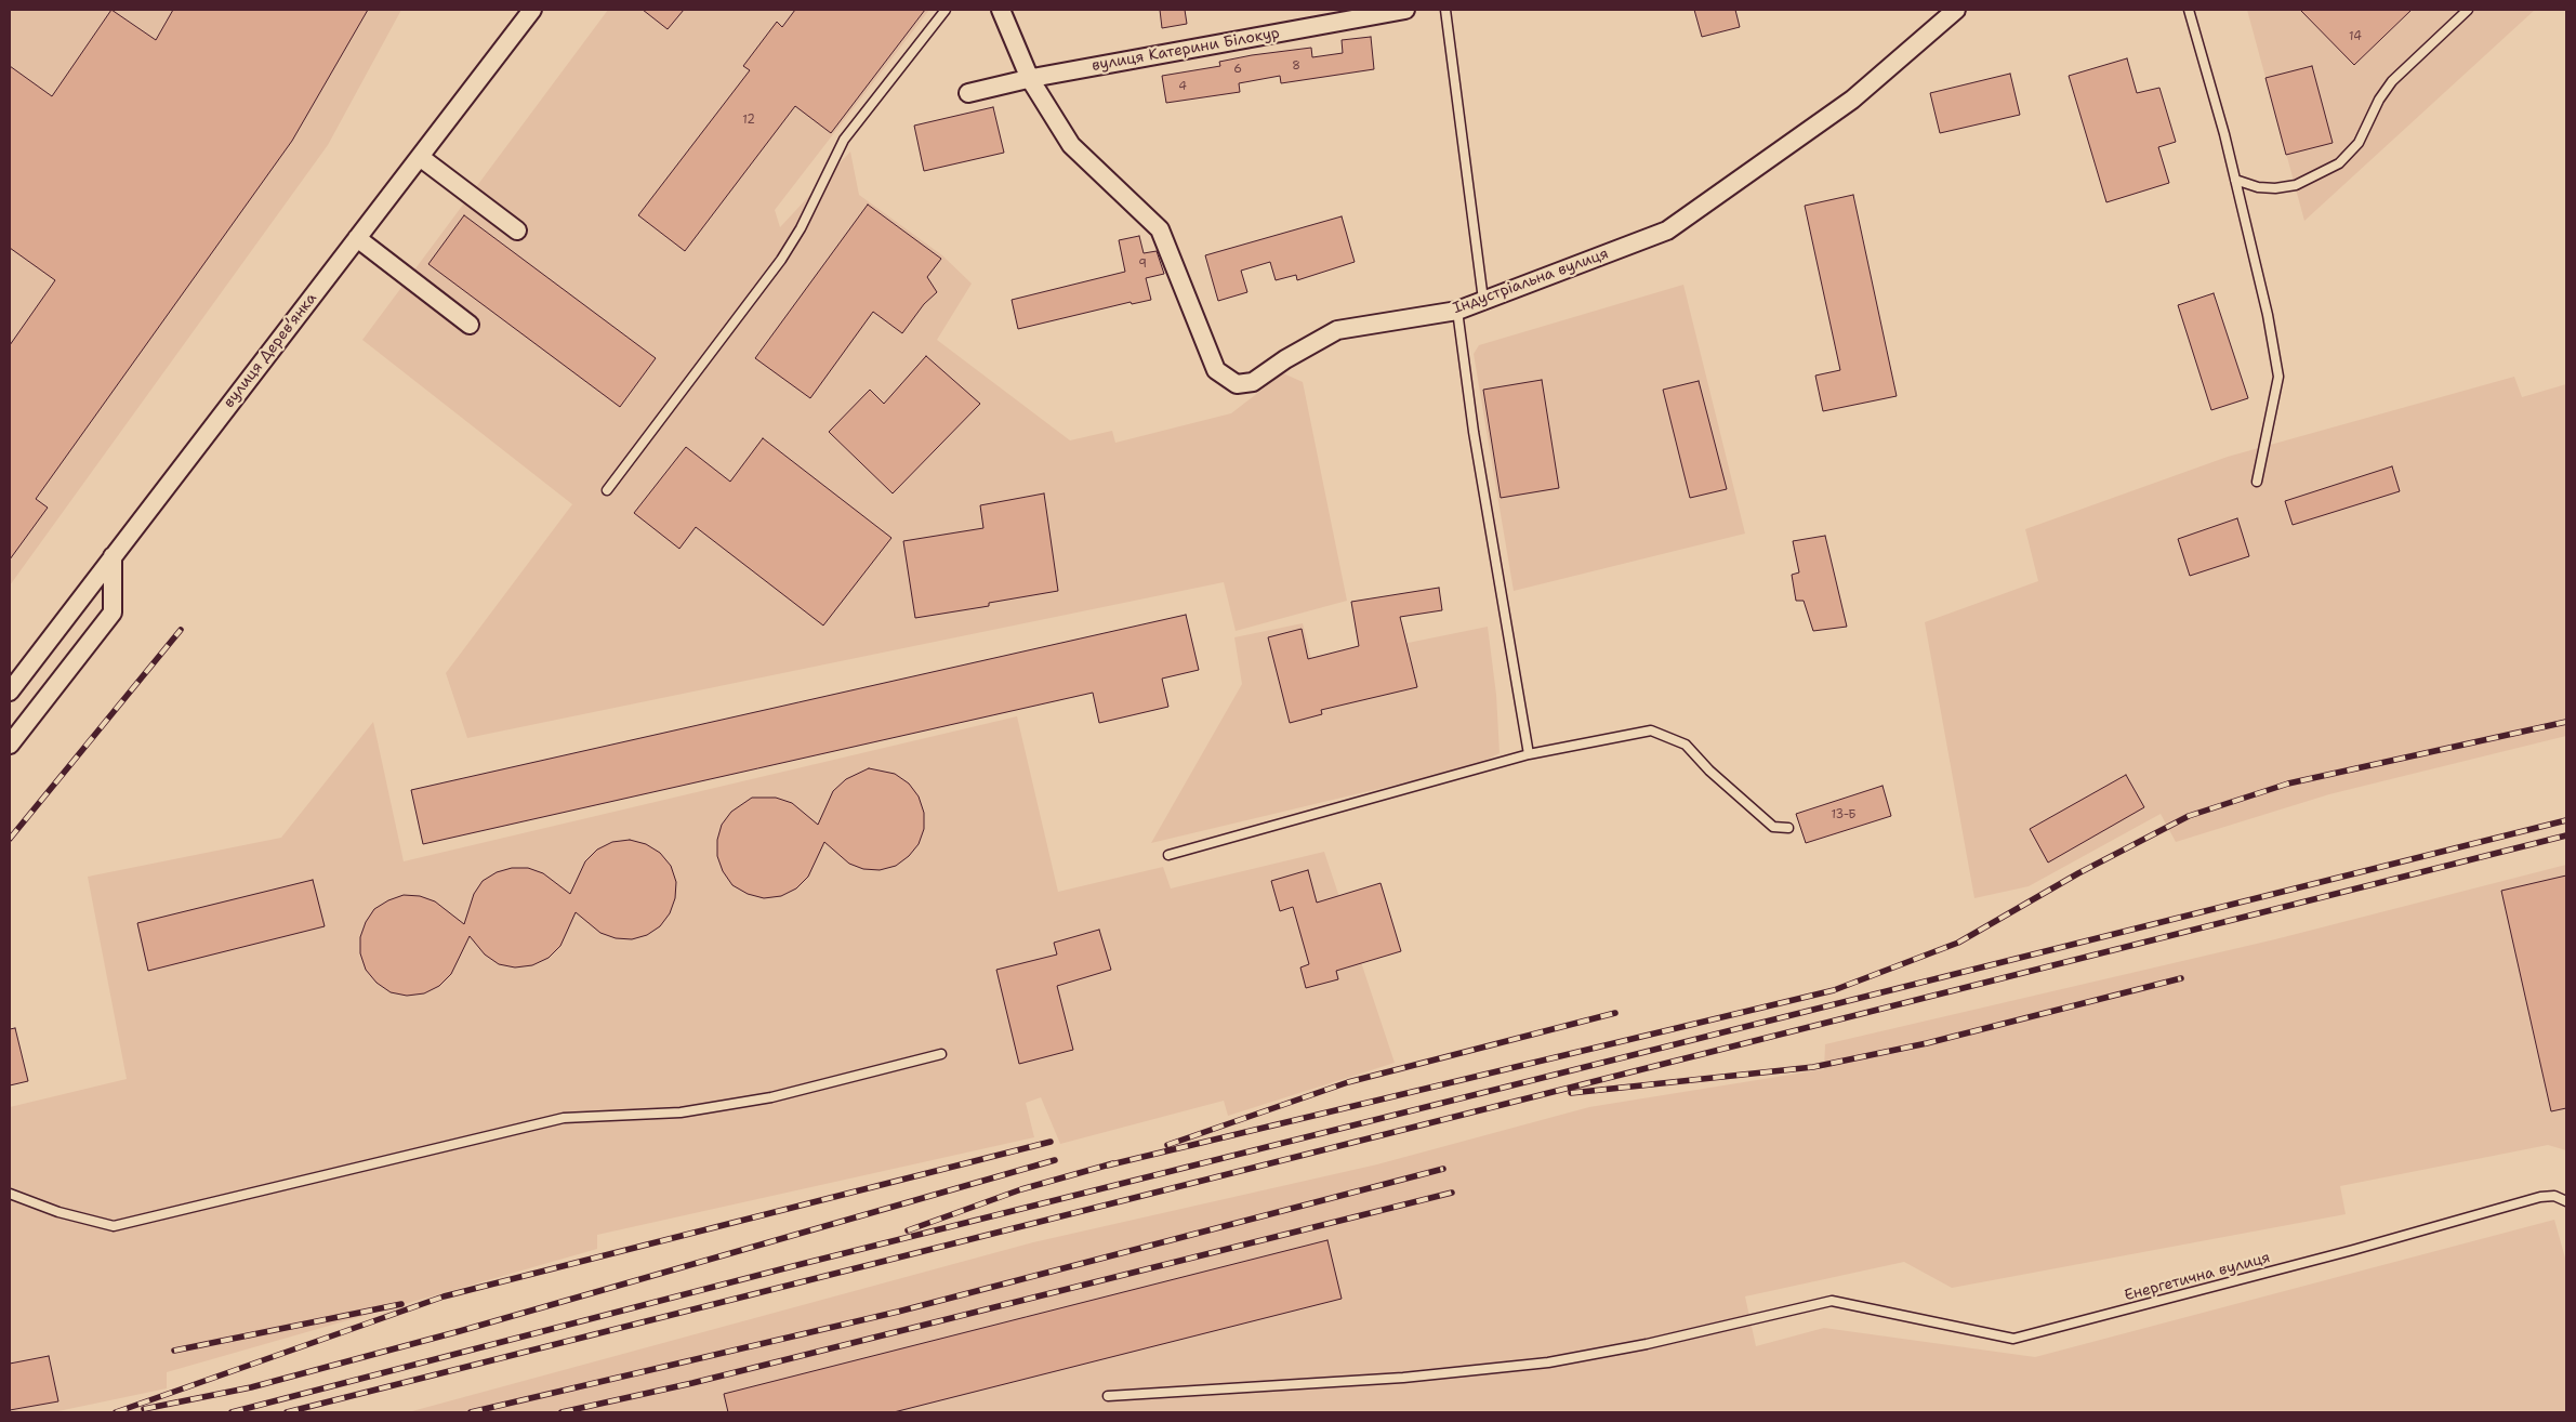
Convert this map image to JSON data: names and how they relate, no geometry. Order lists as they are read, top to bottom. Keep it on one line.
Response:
{"streets":{"street":["вулиця Катерини Білокур","Індустріальна вулиця","вулиця Деревʼянка"],"lane":["Енергетична вулиця"]},"crossings":[["вулиця Катерини Білокур","Індустріальна вулиця"]],"house_numbers":["14","8","6","4","12","9","13-Б"]}
